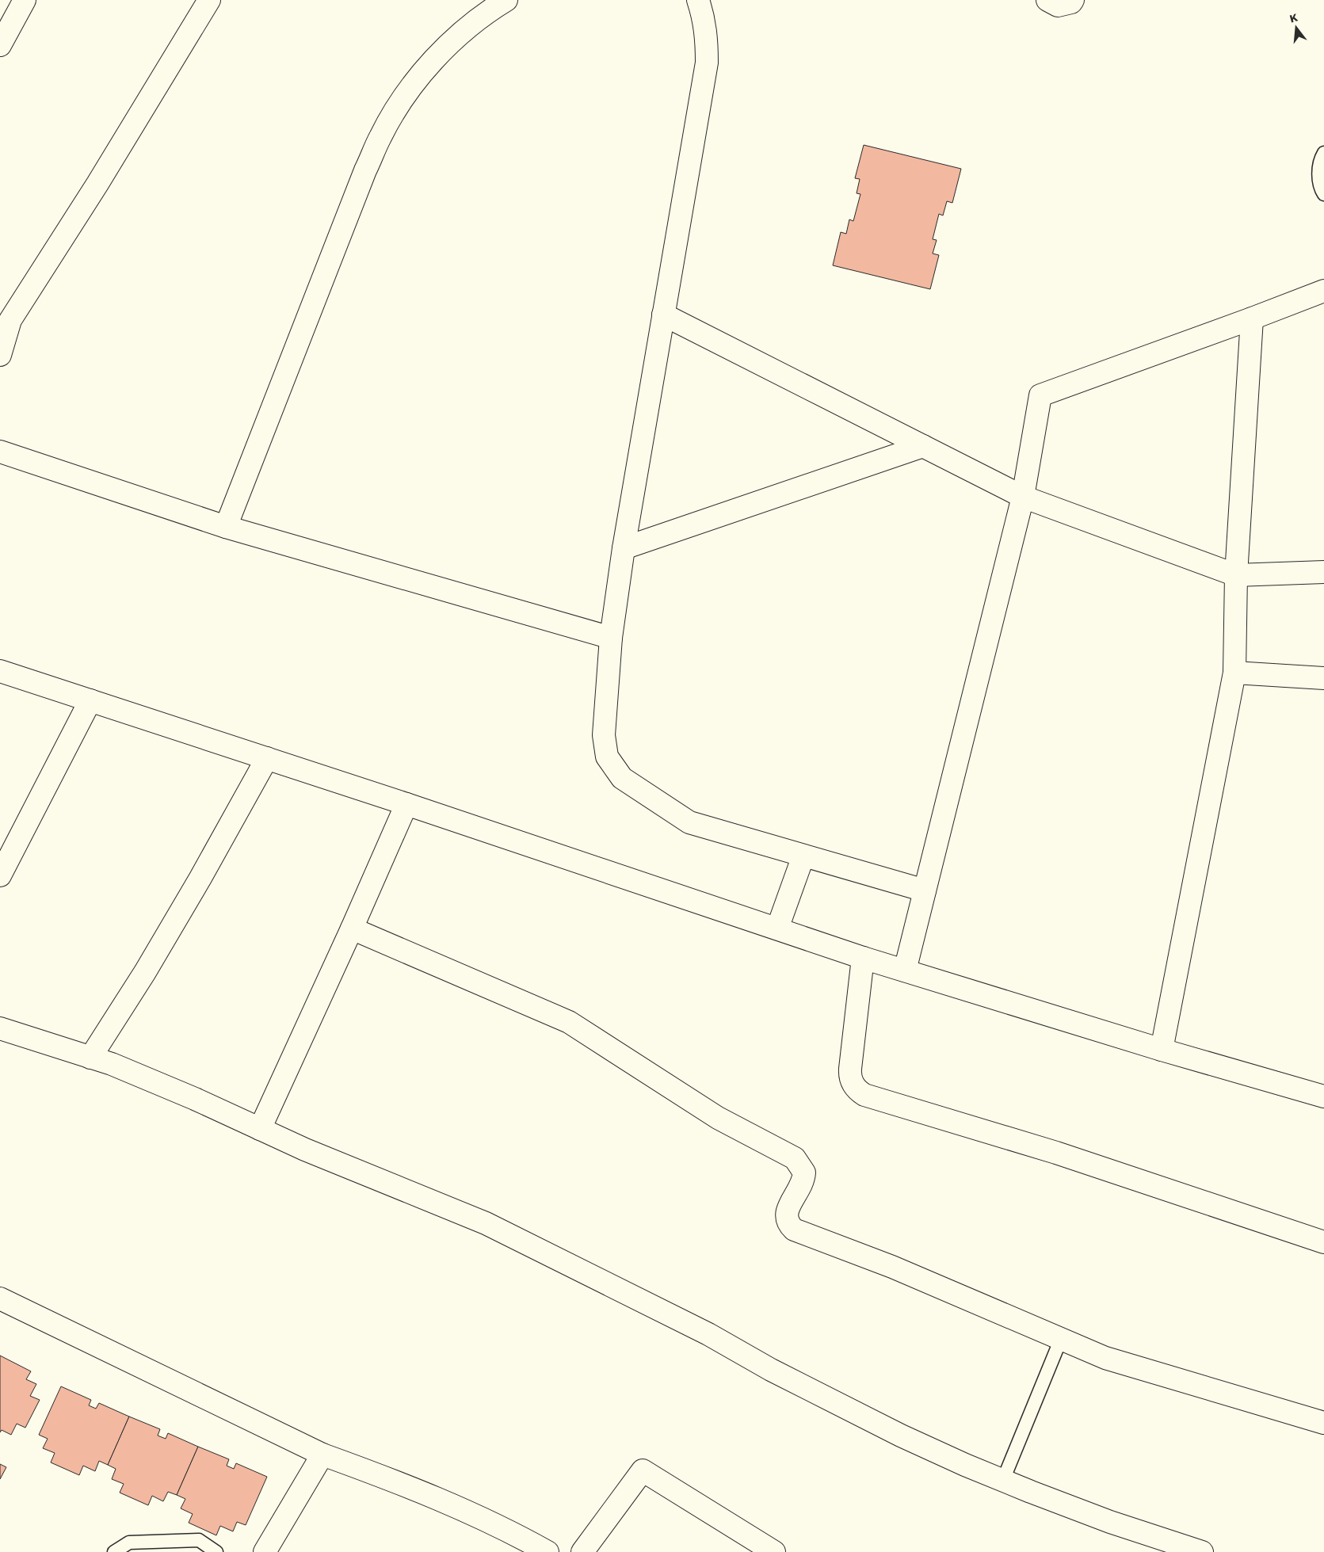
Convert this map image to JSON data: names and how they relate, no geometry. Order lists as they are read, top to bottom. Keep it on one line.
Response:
{"north":"top"}
